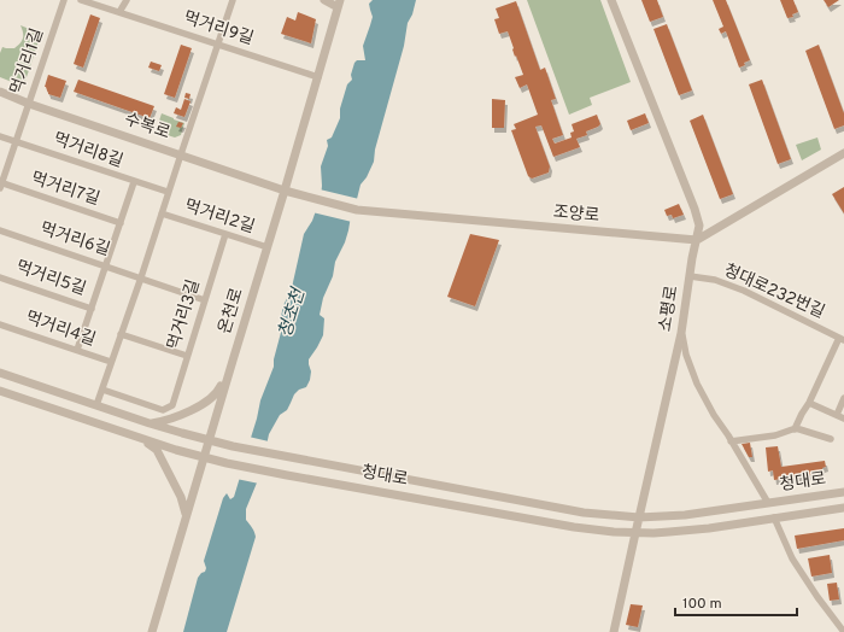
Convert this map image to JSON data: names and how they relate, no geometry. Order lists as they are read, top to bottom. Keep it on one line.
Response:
{"streets":{"street":["먹거리9길","먹거리1길","수복로","먹거리8길","먹거리7길","조양로","먹거리2길","먹거리6길","먹거리5길","청대로232번길","소평로","온천로","먹거리3길","먹거리4길","청대로"]},"crossings":[["먹거리9길","먹거리2길"],["먹거리9길","온천로"],["먹거리1길","수복로"],["먹거리1길","먹거리8길"],["먹거리1길","먹거리7길"],["수복로","조양로"],["수복로","먹거리2길"],["수복로","온천로"],["먹거리8길","먹거리2길"],["조양로","소평로"],["조양로","온천로"],["먹거리2길","먹거리6길"],["먹거리2길","온천로"],["먹거리2길","먹거리3길"],["먹거리2길","먹거리4길"],["먹거리2길","청대로"],["청대로232번길","소평로"],["소평로","청대로"],["온천로","청대로"]],"water":["청초천"],"scale_bar":"100 m"}
